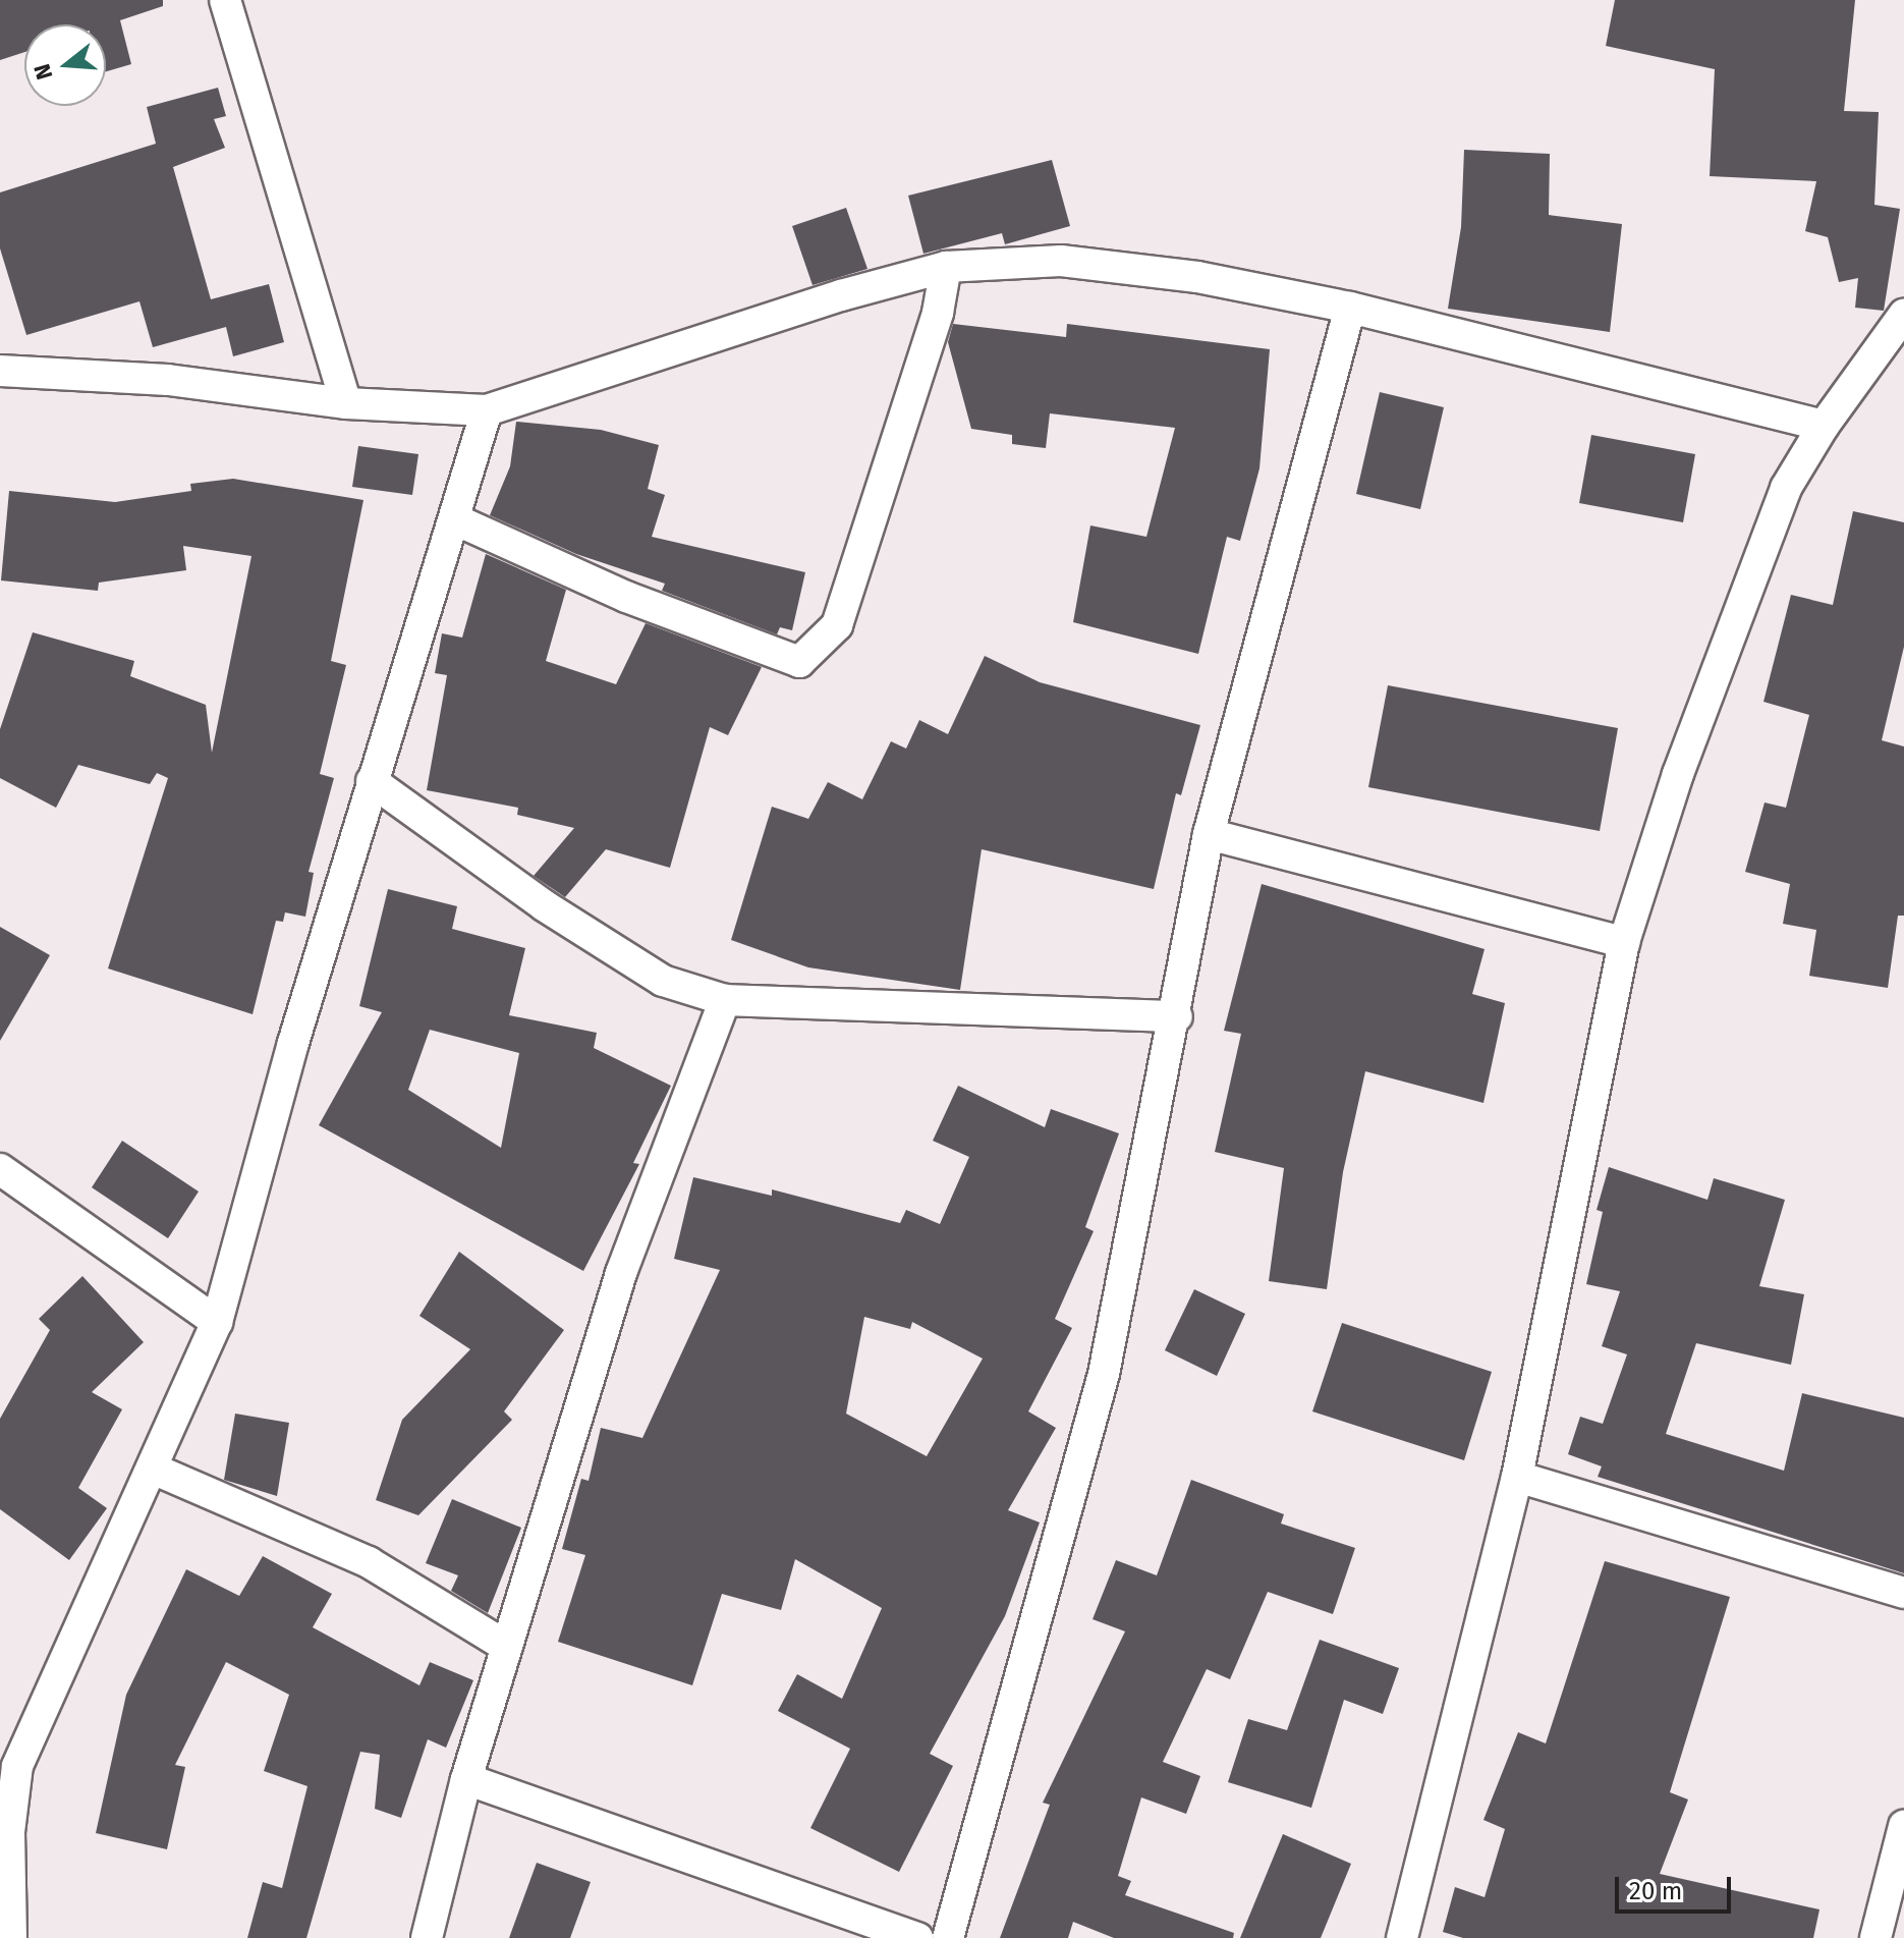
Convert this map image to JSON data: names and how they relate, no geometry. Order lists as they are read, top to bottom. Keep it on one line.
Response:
{"scale_bar":"20 m","north":"left"}
